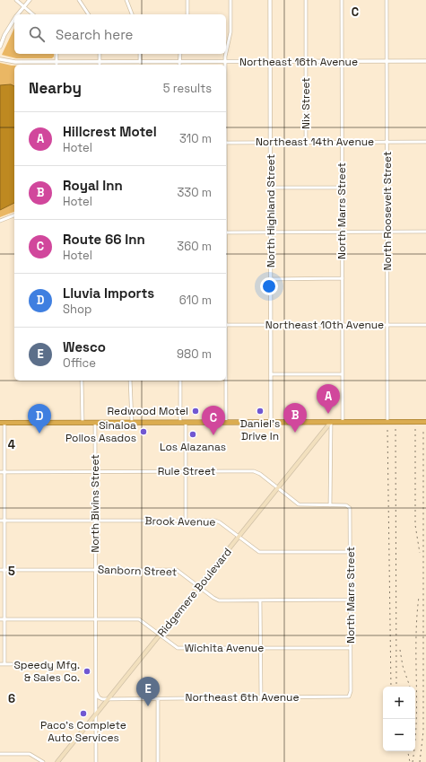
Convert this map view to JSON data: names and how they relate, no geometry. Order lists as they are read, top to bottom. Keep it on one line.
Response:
{"streets":{"main road":["Ridgemere Boulevard"],"street":["Northeast 16th Avenue","Nix Street","Northeast 14th Avenue","North Highland Street","North Marrs Street","North Roosevelt Street","Northeast 10th Avenue","Rule Street","North Bivins Street","Brook Avenue","Sanborn Street","Wichita Avenue","Northeast 6th Avenue"]},"crossings":[["Northeast 16th Avenue","Nix Street"],["Northeast 16th Avenue","North Highland Street"],["Northeast 16th Avenue","North Marrs Street"],["Northeast 16th Avenue","North Roosevelt Street"],["Nix Street","Northeast 14th Avenue"],["Northeast 14th Avenue","North Highland Street"],["Northeast 14th Avenue","North Marrs Street"],["Northeast 14th Avenue","North Roosevelt Street"],["North Highland Street","Northeast 10th Avenue"],["North Marrs Street","Northeast 10th Avenue"],["North Marrs Street","Rule Street"],["North Marrs Street","Brook Avenue"],["North Marrs Street","Sanborn Street"],["North Marrs Street","Wichita Avenue"],["North Marrs Street","Northeast 6th Avenue"],["North Roosevelt Street","Northeast 10th Avenue"],["Rule Street","North Bivins Street"],["Rule Street","Ridgemere Boulevard"],["North Bivins Street","Brook Avenue"],["North Bivins Street","Sanborn Street"],["North Bivins Street","Ridgemere Boulevard"],["North Bivins Street","Wichita Avenue"],["Brook Avenue","Ridgemere Boulevard"],["Sanborn Street","Ridgemere Boulevard"],["Ridgemere Boulevard","Wichita Avenue"],["Ridgemere Boulevard","Northeast 6th Avenue"]],"places":["Redwood Motel","Daniel's Drive In","Sinaloa Pollos Asados","Los Alazanas","Speedy Mfg. & Sales Co.","Paco's Complete Auto Services"],"page":{"search":"Search here","heading":["Nearby","5 results"],"list":[{"mark":"A","name":"Hillcrest Motel","note":"Hotel","value":"310 m"},{"mark":"B","name":"Royal Inn","note":"Hotel","value":"330 m"},{"mark":"C","name":"Route 66 Inn","note":"Hotel","value":"360 m"},{"mark":"D","name":"Lluvia Imports","note":"Shop","value":"610 m"},{"mark":"E","name":"Wesco","note":"Office","value":"980 m"}],"pins":["A","B","D","C","E"],"map_buttons":["+","−"]},"grid":{"columns":["C"],"rows":["4","5","6"]}}
